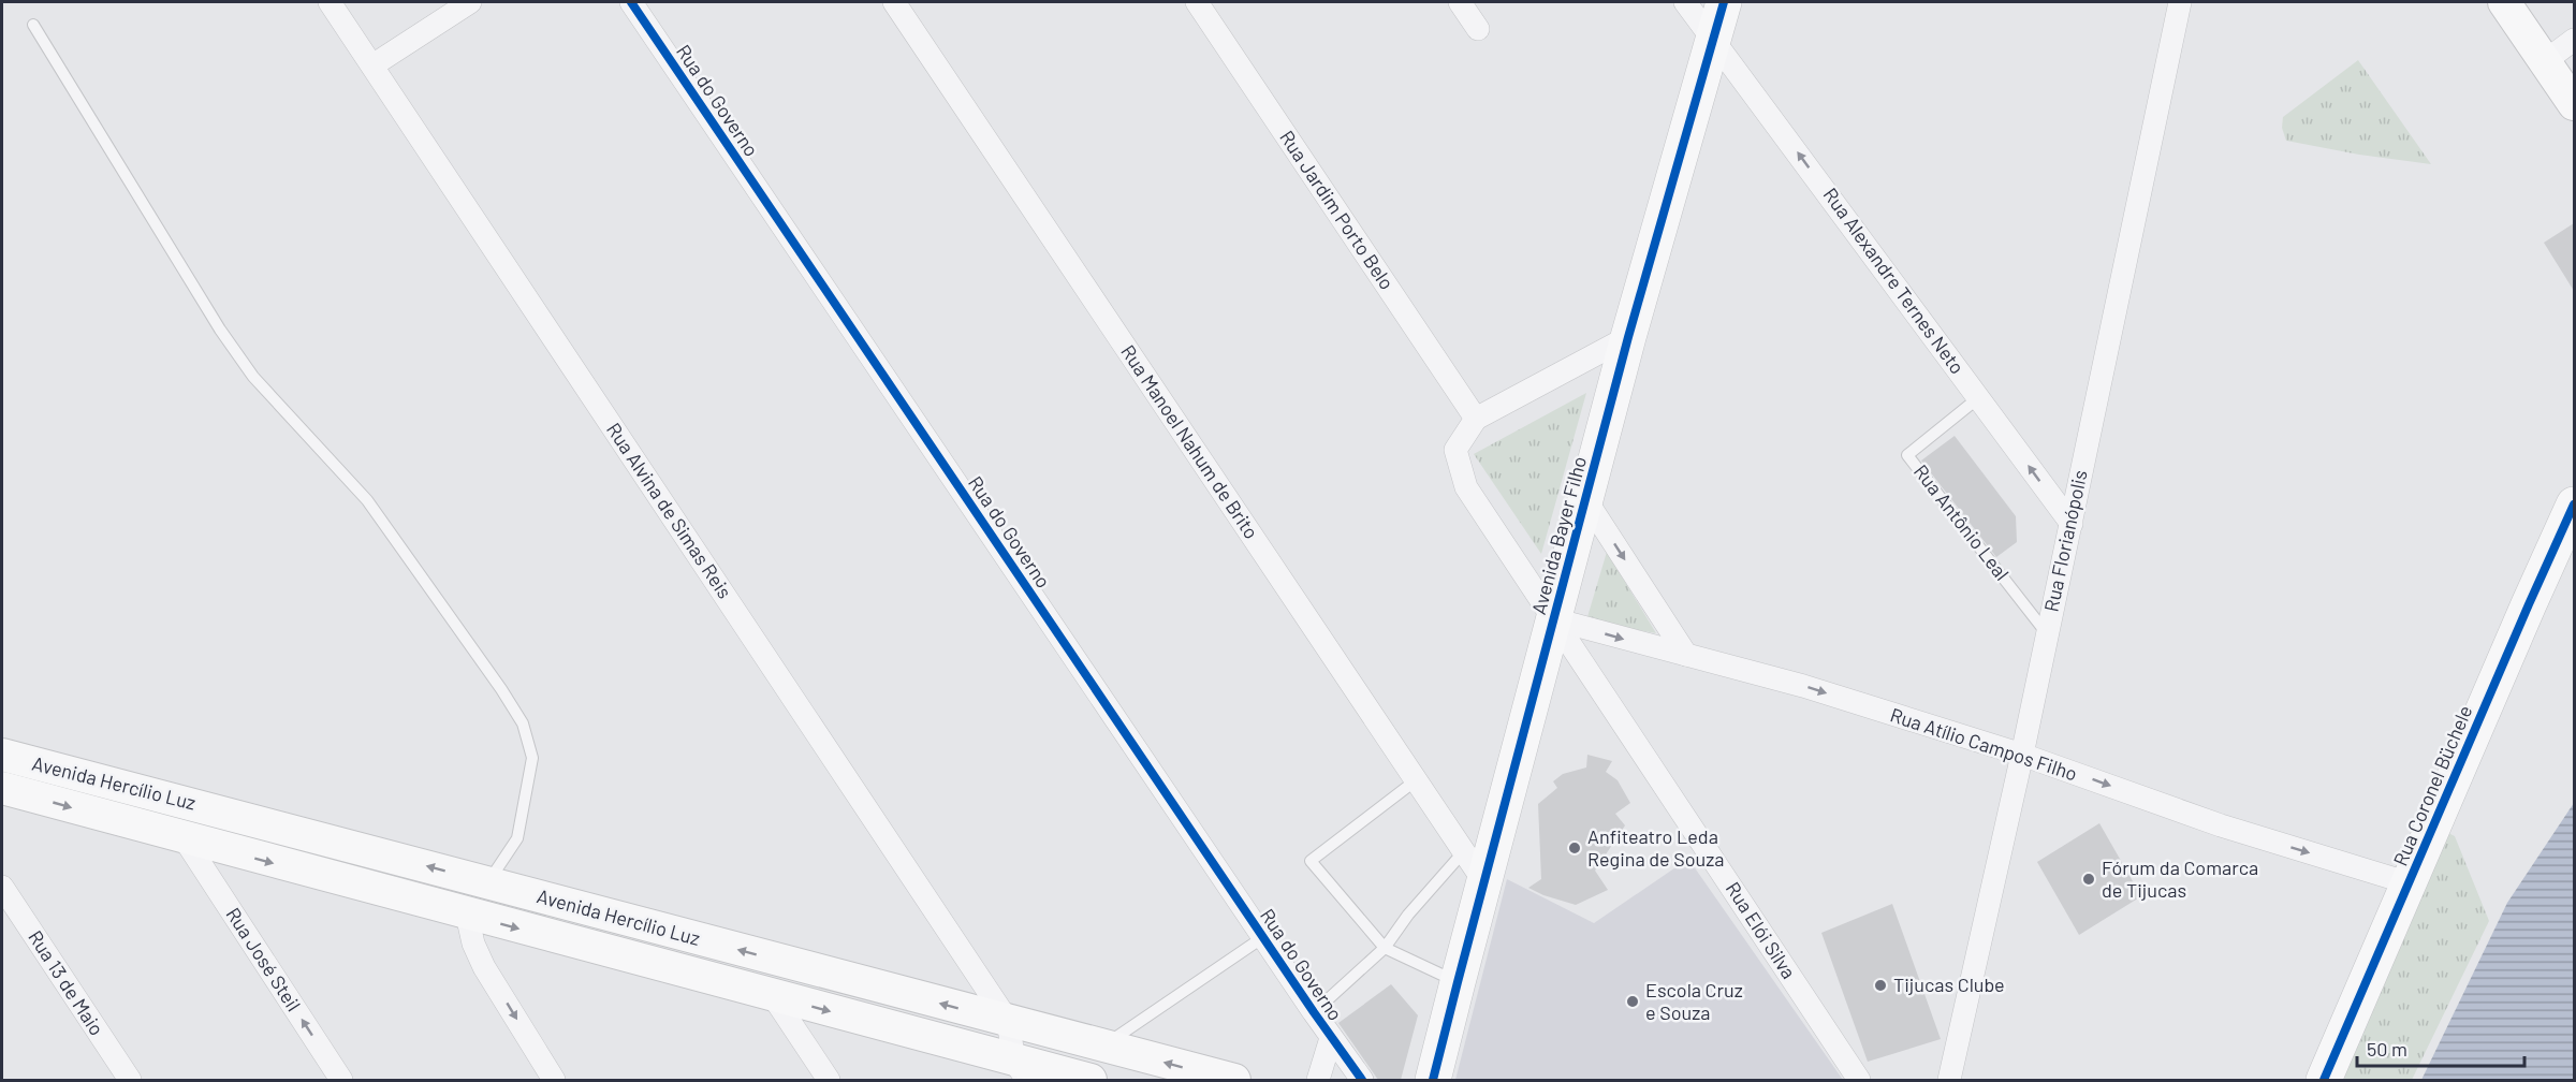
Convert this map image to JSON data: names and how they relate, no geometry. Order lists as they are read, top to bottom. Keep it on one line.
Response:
{"streets":{"main road":["Avenida Bayer Filho","Rua Coronel Büchele"],"street":["Rua do Governo","Rua Jardim Porto Belo","Rua Alexandre Ternes Neto","Rua Manoel Nahum de Brito","Rua Alvina de Simas Reis","Rua Florianópolis","Rua Atílio Campos Filho","Avenida Hercílio Luz","Rua Elói Silva","Rua José Steil","Rua 13 de Maio"],"lane":["Rua Antônio Leal"]},"crossings":[["Rua Jardim Porto Belo","Rua Elói Silva"],["Rua Alexandre Ternes Neto","Rua Antônio Leal"],["Rua Alexandre Ternes Neto","Avenida Bayer Filho"],["Rua Alexandre Ternes Neto","Rua Florianópolis"],["Rua Manoel Nahum de Brito","Avenida Bayer Filho"],["Rua Alvina de Simas Reis","Avenida Hercílio Luz"],["Rua Antônio Leal","Rua Florianópolis"],["Avenida Bayer Filho","Rua Atílio Campos Filho"],["Avenida Bayer Filho","Rua Elói Silva"],["Rua Florianópolis","Rua Atílio Campos Filho"],["Rua Atílio Campos Filho","Rua Coronel Büchele"],["Rua Atílio Campos Filho","Rua Elói Silva"],["Avenida Hercílio Luz","Rua José Steil"]],"one_way":["Rua Alexandre Ternes Neto","Rua Atílio Campos Filho","Rua José Steil"],"places":["Anfiteatro Leda Regina de Souza","Fórum da Comarca de Tijucas","Tijucas Clube","Escola Cruz e Souza"],"scale_bar":"50 m"}
